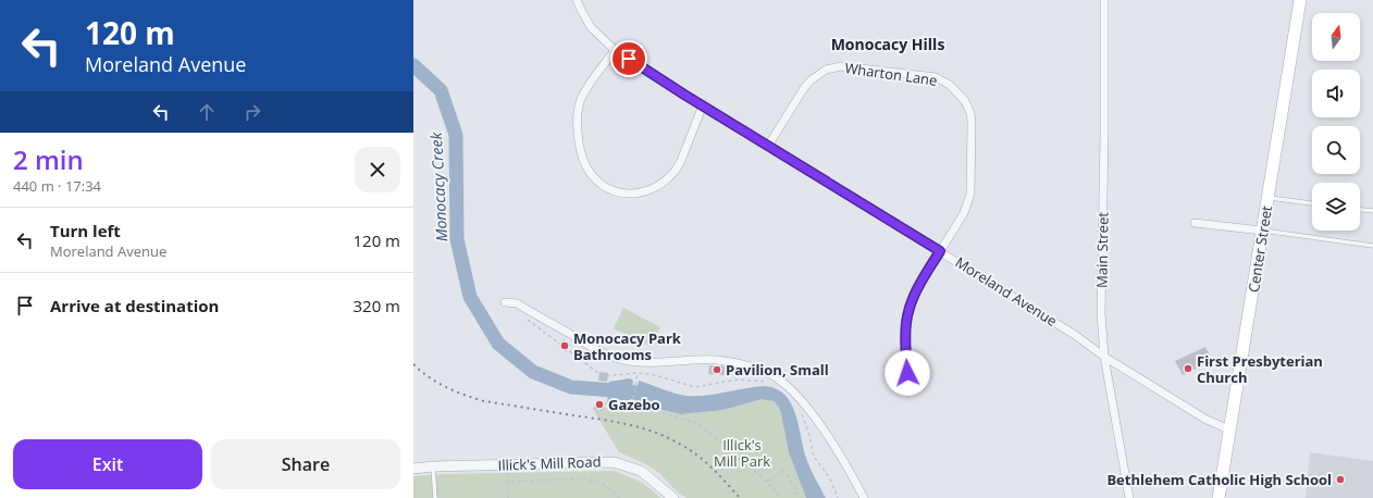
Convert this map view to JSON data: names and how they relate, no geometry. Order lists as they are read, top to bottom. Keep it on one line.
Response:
{"streets":{"main road":["Center Street"],"street":["Wharton Lane","Main Street","Moreland Avenue","Illick's Mill Road"]},"crossings":[["Wharton Lane","Moreland Avenue"],["Center Street","Moreland Avenue"],["Main Street","Moreland Avenue"]],"districts":["Monocacy Hills"],"water":["Monocacy Creek"],"parks":["Illick's Mill Park"],"places":["Monocacy Park Bathrooms","First Presbyterian Church","Pavilion, Small","Gazebo","Bethlehem Catholic High School"],"north":"top","page":{"turn":["120 m","Moreland Avenue"],"heading":["2 min","440 m · 17:34"],"list":[{"name":"Turn left","note":"Moreland Avenue","value":"120 m"},{"name":"Arrive at destination","value":"320 m"}],"buttons":["Exit","Share"]}}
